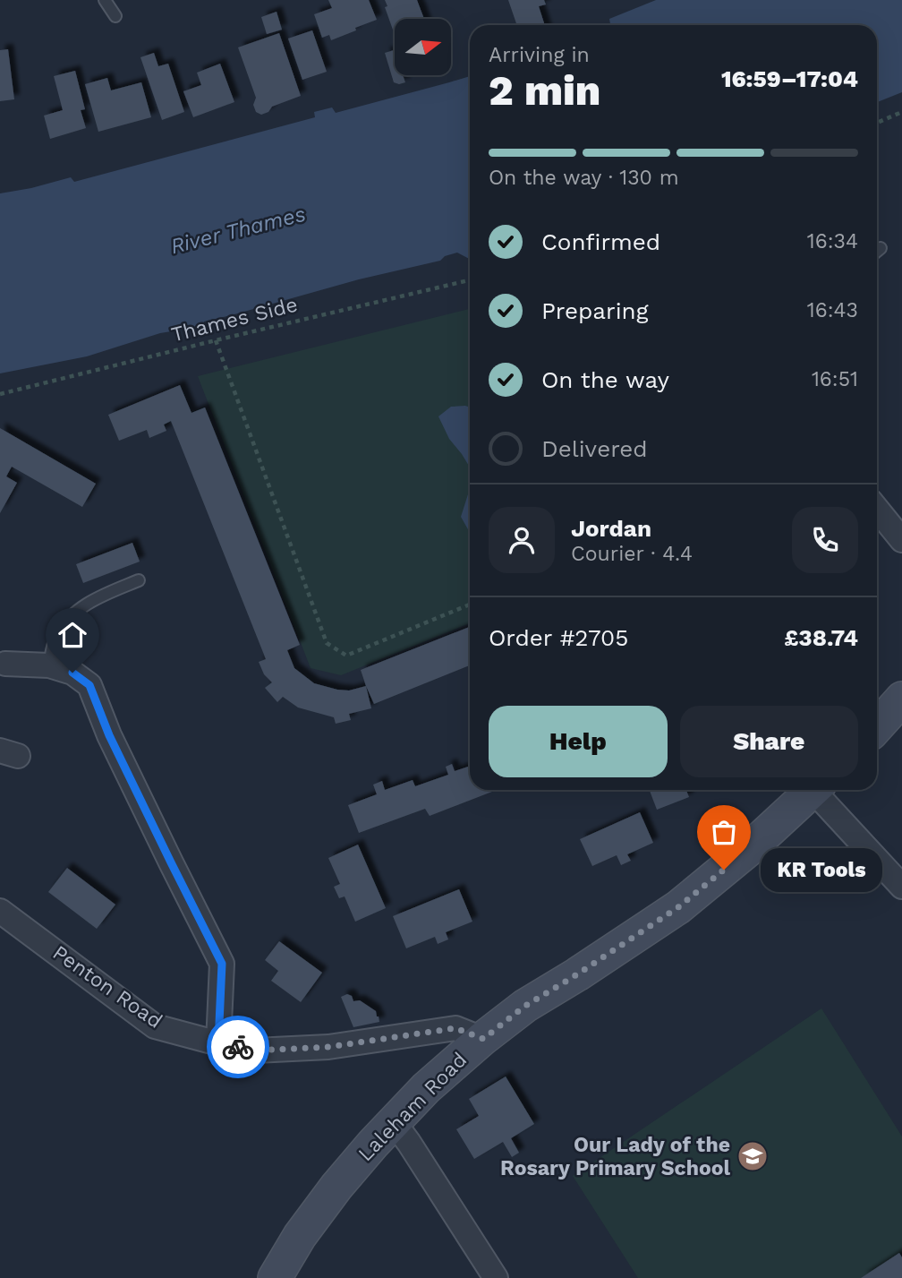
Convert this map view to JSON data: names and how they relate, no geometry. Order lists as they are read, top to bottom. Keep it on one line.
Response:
{"streets":{"main road":["Laleham Road"],"street":["Penton Road"],"path":["Thames Side"]},"crossings":[["Penton Road","Laleham Road"]],"water":["River Thames"],"places":{"other":["KR Tools"],"school or university":["Our Lady of the Rosary Primary School"]},"north":"right","page":{"heading":["2 min","Arriving in","16:59–17:04"],"panel":["Jordan","Courier · 4.4","Order #2705","£38.74"],"bar":"On the way · 130 m","list":[["Confirmed","16:34"],["Preparing","16:43"],["On the way","16:51"],"Delivered"],"buttons":["Help","Share"],"bubble":"KR Tools"}}
